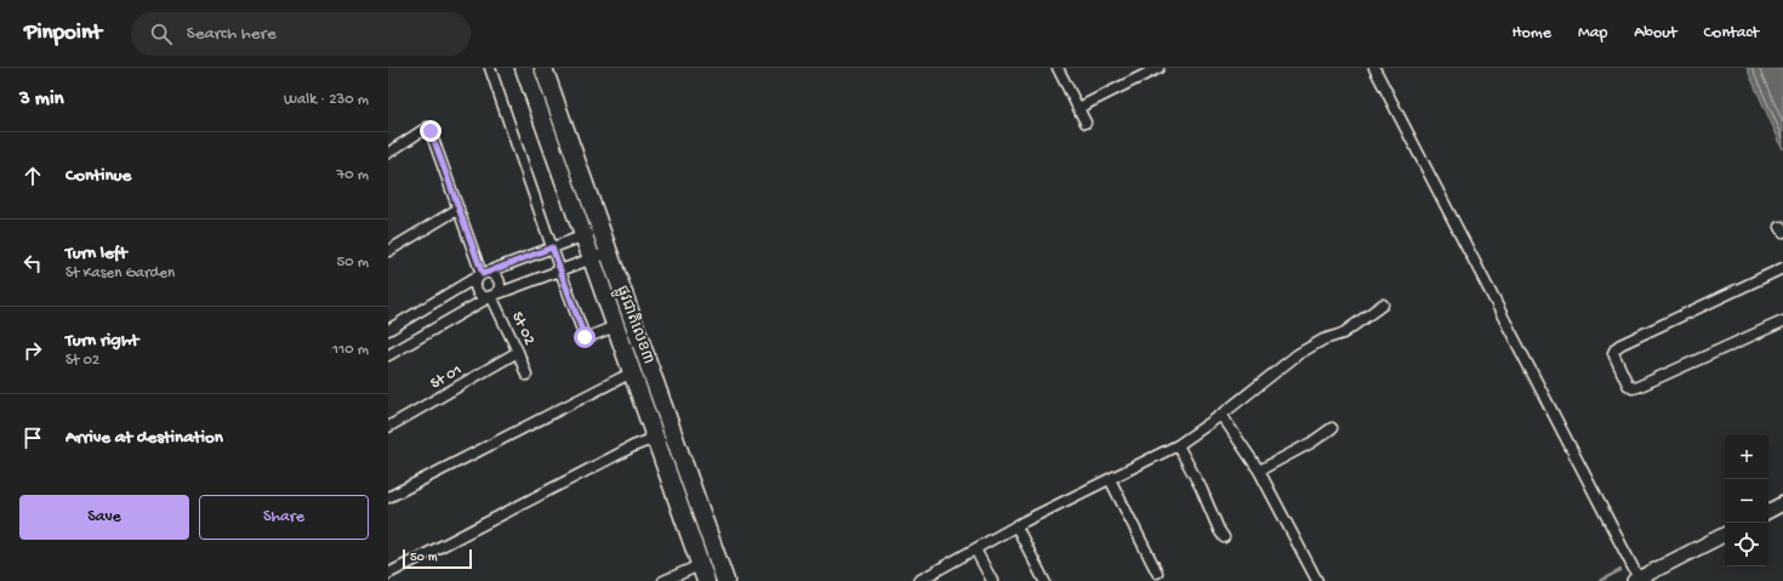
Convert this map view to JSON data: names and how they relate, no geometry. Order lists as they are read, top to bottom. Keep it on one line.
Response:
{"streets":{"highway":["ផ្លូវជាតិលេខ៣"],"street":["St 02","St 01"]},"crossings":[["St 02","St 01"]],"scale_bar":"50 m","page":{"header":"Pinpoint","search":"Search here","nav":["Home","Map","About","Contact"],"heading":["3 min","Walk · 230 m"],"list":[["Continue","70 m"],["Turn left","St Kasen Garden","50 m"],["Turn right","St 02","110 m"],"Arrive at destination"],"map_buttons":["+","−"],"buttons":["Save","Share"],"scale":"50 m"}}
